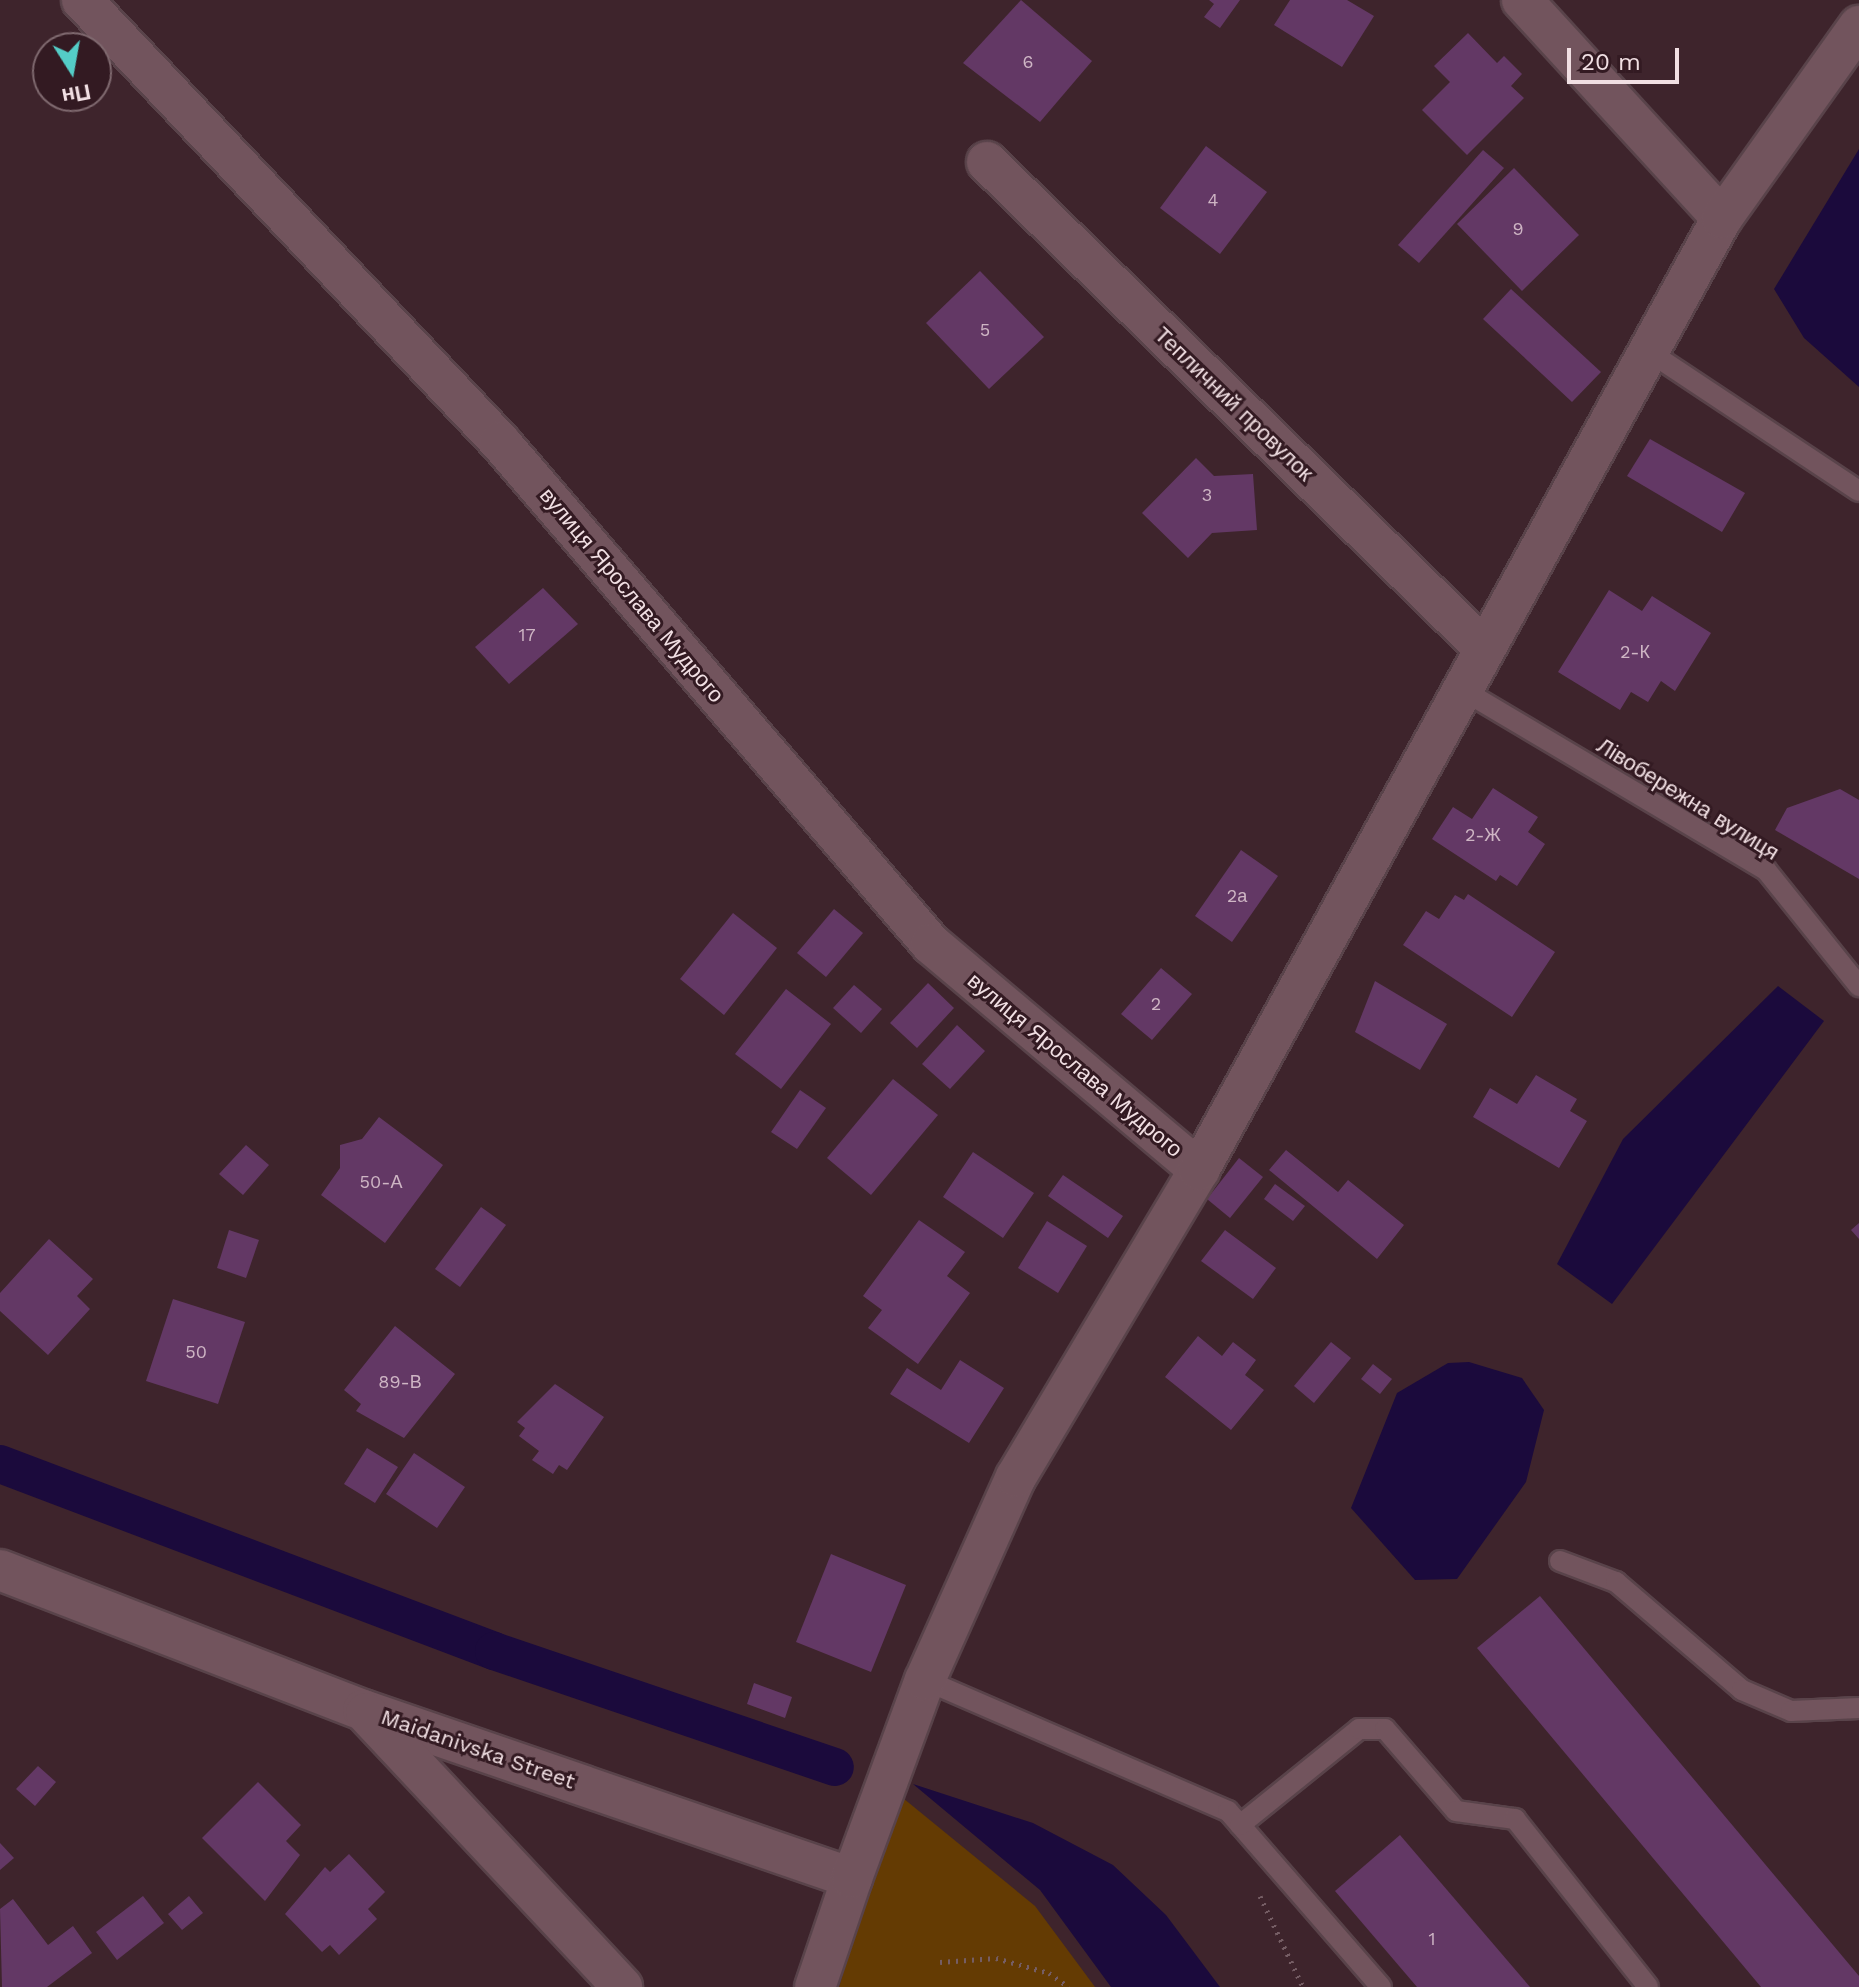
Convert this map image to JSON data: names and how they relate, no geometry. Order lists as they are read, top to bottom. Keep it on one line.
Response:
{"streets":{"street":["Тепличний провулок","вулиця Ярослава Мудрого","Maidanivska Street"],"lane":["Лівобережна вулиця"]},"house_numbers":["6","4","9","5","3","17","2-К","2-Ж","2а","2","50-А","50","89-В","1"],"scale_bar":"20 m","north":"bottom"}
